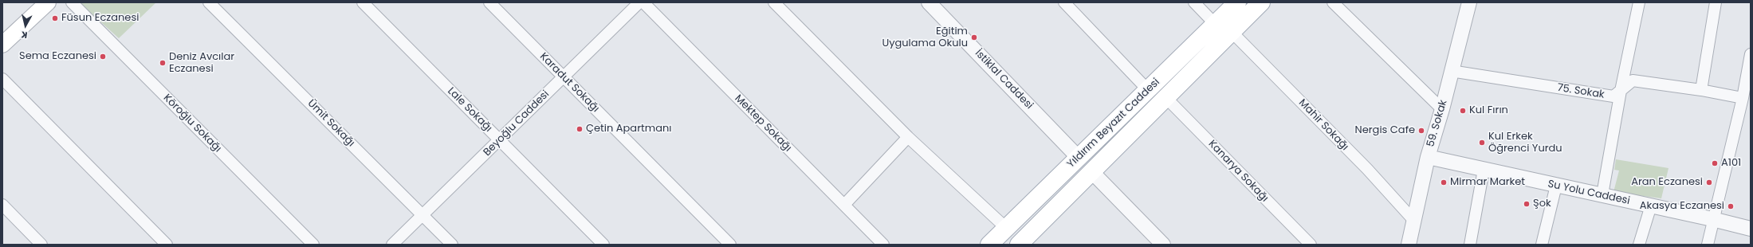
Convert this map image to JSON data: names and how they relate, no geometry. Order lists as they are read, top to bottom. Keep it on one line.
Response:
{"streets":{"main road":["Yıldırım Beyazıt Caddesi"],"street":["İstiklal Caddesi","Karadut Sokağı","75. Sokak","Lale Sokağı","Köroğlu Sokağı","Ümit Sokağı","Beyoğlu Caddesi","Mektep Sokağı","59. Sokak","Mahir Sokağı","Kanarya Sokağı","Su Yolu Caddesi"]},"crossings":[["İstiklal Caddesi","Yıldırım Beyazıt Caddesi"],["Karadut Sokağı","Beyoğlu Caddesi"],["75. Sokak","59. Sokak"],["Lale Sokağı","Beyoğlu Caddesi"],["Ümit Sokağı","Beyoğlu Caddesi"],["Yıldırım Beyazıt Caddesi","Mahir Sokağı"],["Yıldırım Beyazıt Caddesi","Kanarya Sokağı"],["59. Sokak","Mahir Sokağı"],["59. Sokak","Su Yolu Caddesi"]],"places":["Füsun Eczanesi","Eğitim Uygulama Okulu","Sema Eczanesi","Deniz Avcılar Eczanesi","Kul Fırın","Çetin Apartmanı","Nergis Cafe","Kul Erkek Öğrenci Yurdu","A101","Mirmar Market","Aran Eczanesi","Şok","Akasya Eczanesi"],"north":"bottom"}
